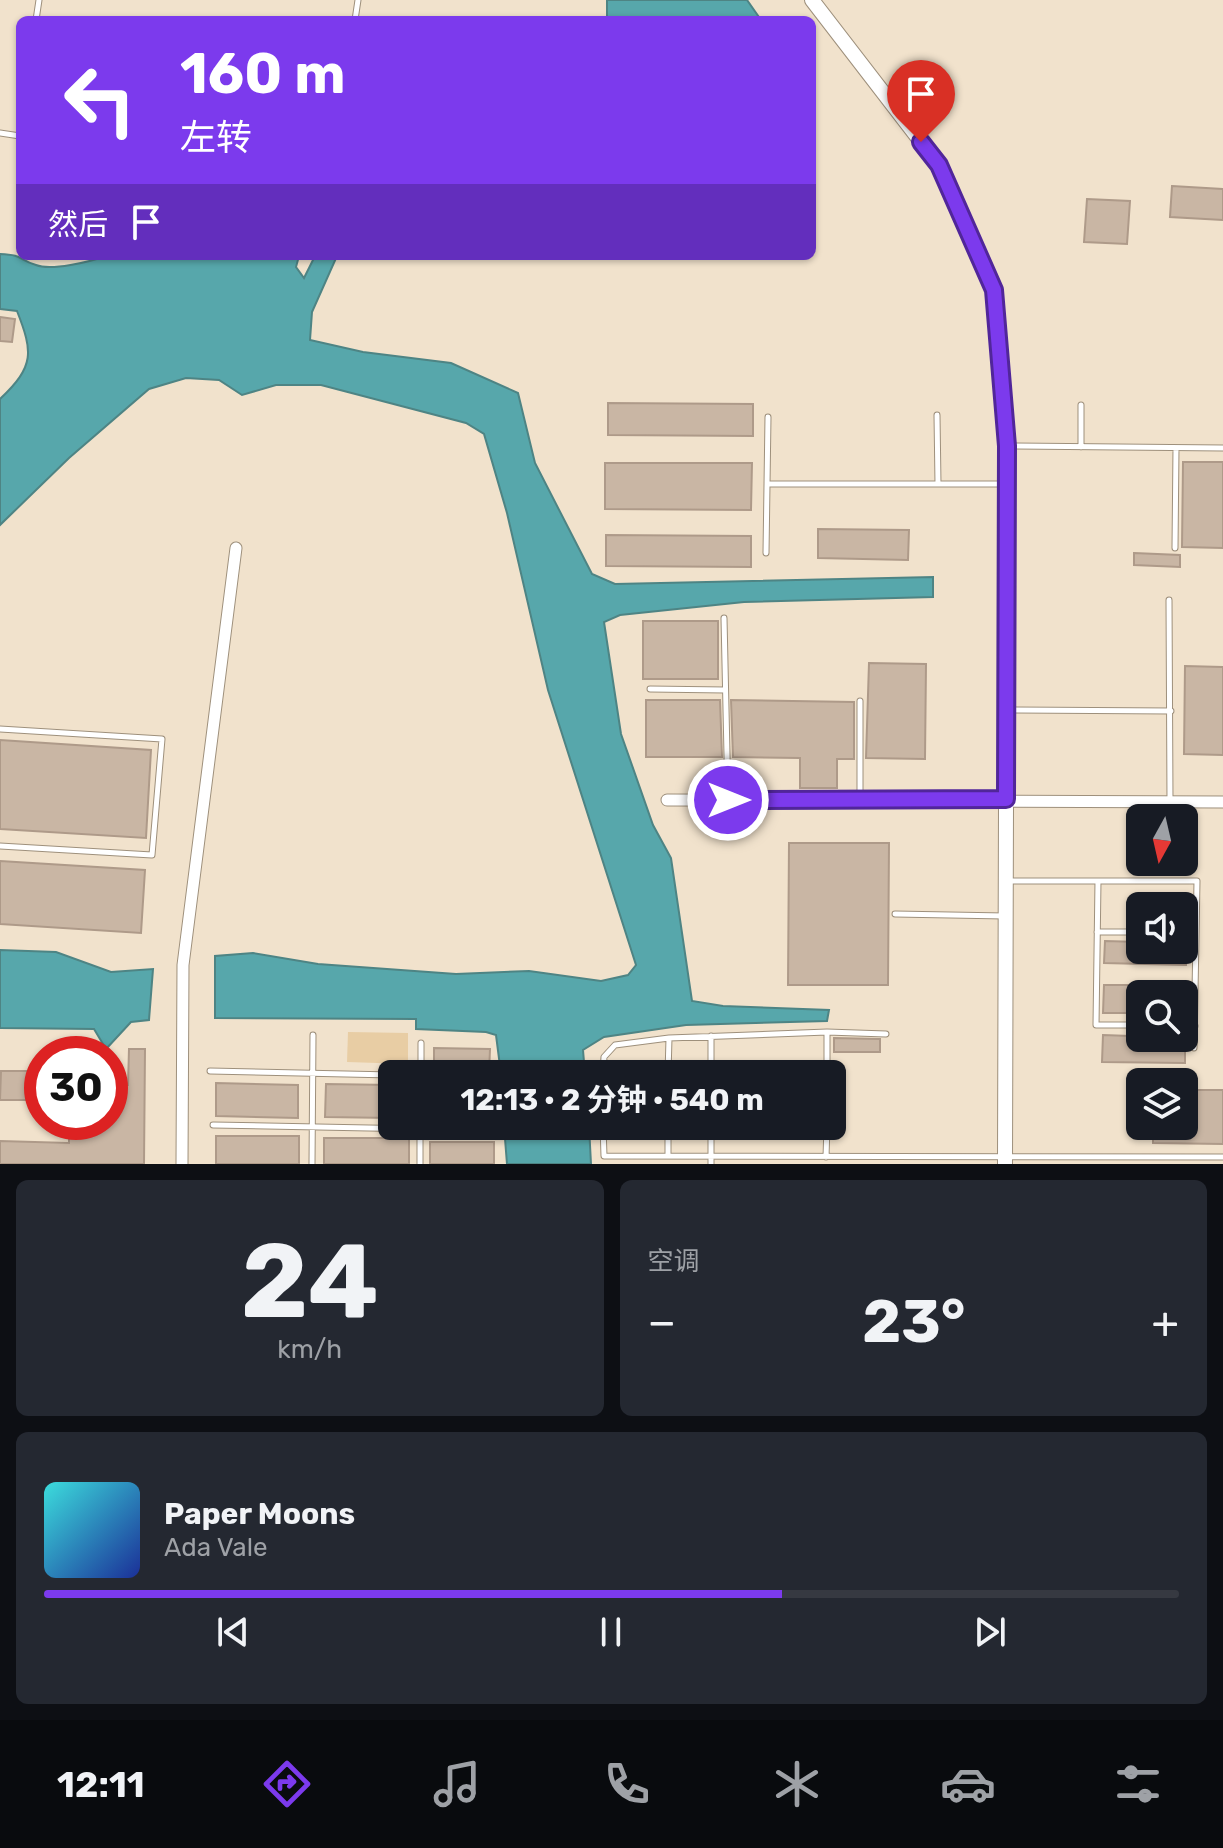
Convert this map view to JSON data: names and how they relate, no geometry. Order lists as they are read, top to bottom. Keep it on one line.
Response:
{"north":"bottom","page":{"turn":["160 m","左转"],"then":"然后","limit":"30","trip":"12:13 · 2 分钟 · 540 m","tile":[["24","km/h"],"空调"],"heat":["−","23°","+"],"song":["Paper Moons","Ada Vale"],"tabs":"12:11"}}
